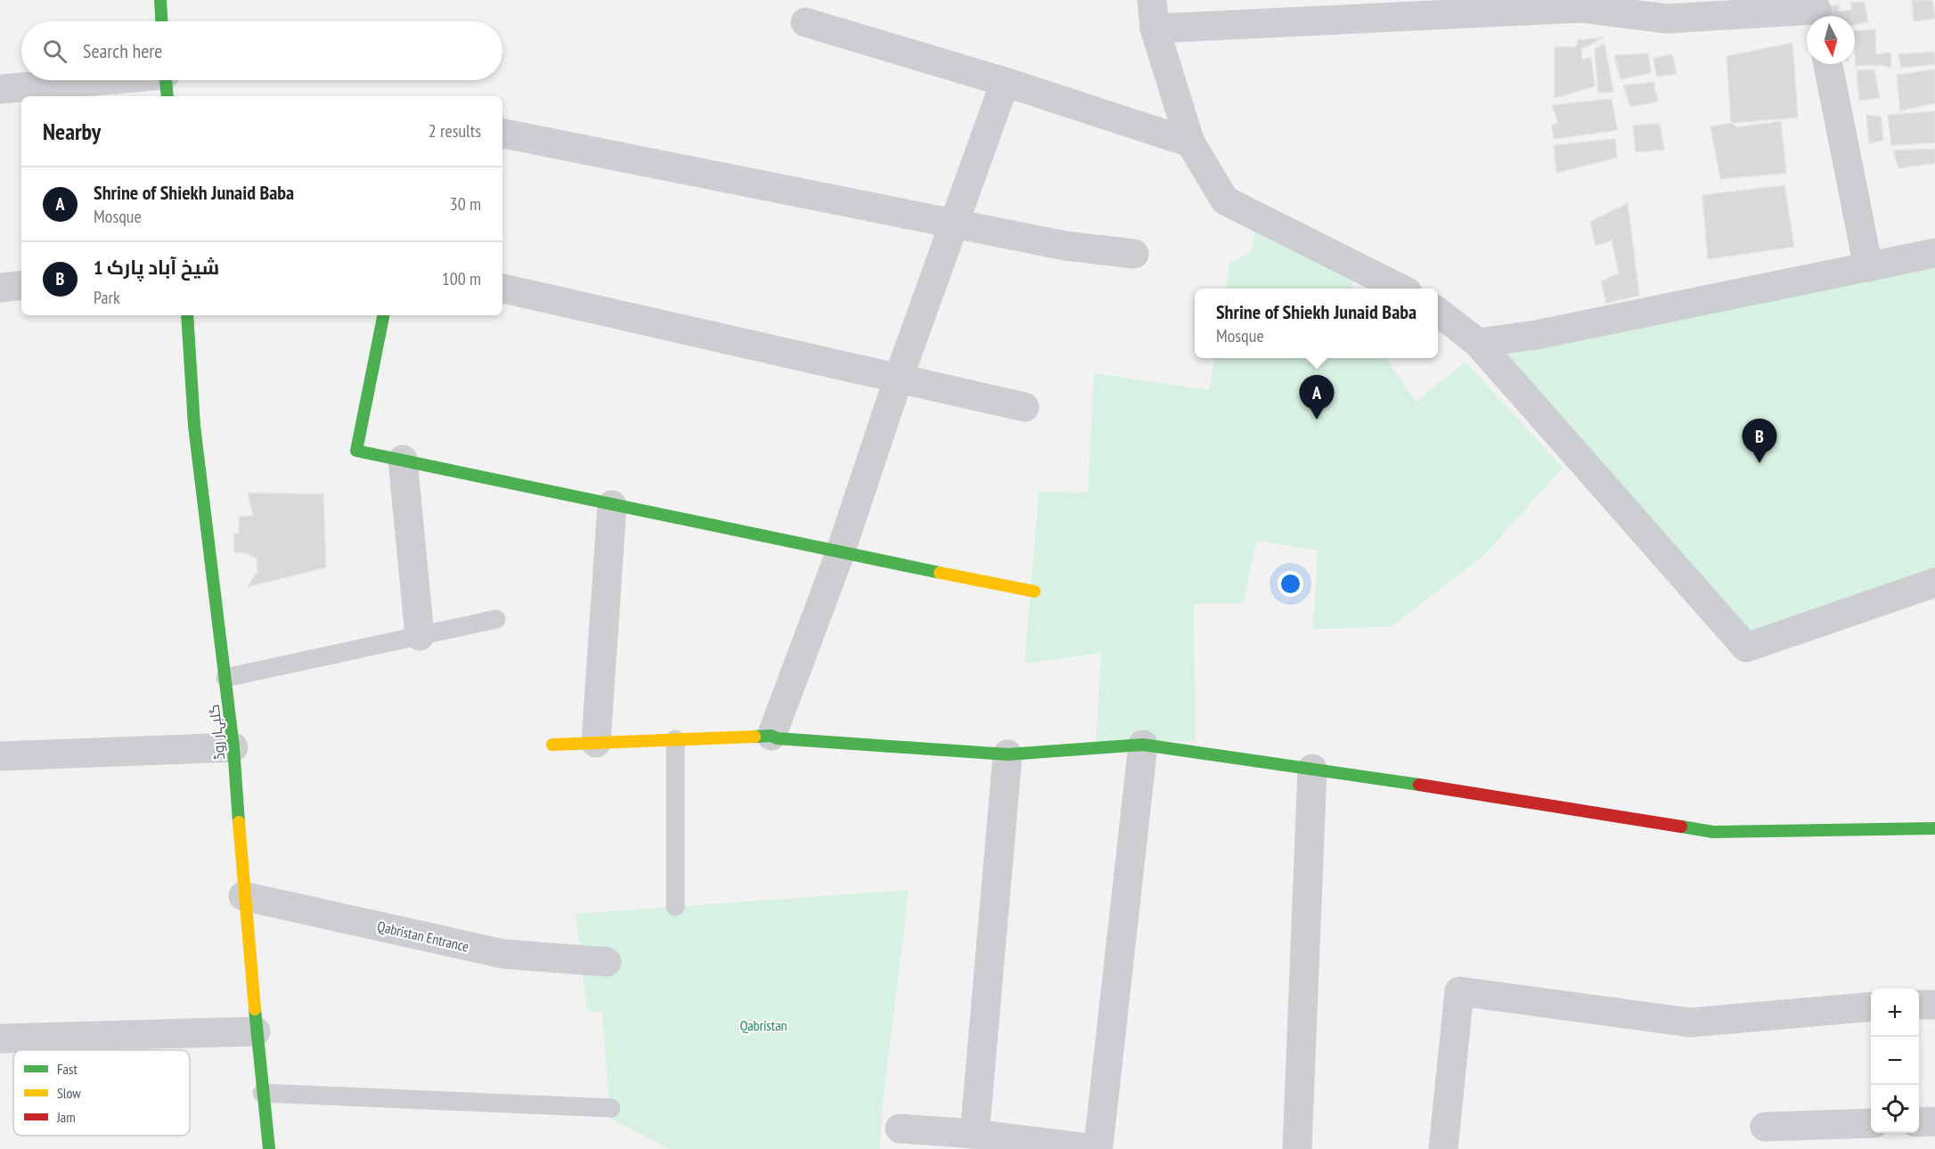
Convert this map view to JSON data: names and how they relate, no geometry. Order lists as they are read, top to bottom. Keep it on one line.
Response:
{"streets":{"street":["گلبہار روڈ","Qabristan Entrance"]},"crossings":[["گلبہار روڈ","Qabristan Entrance"]],"parks":["Qabristan"],"legend":["Fast","Slow","Jam"],"north":"bottom","page":{"search":"Search here","heading":["Nearby","2 results"],"list":[{"mark":"A","name":"Shrine of Shiekh Junaid Baba","note":"Mosque","value":"30 m"},{"mark":"B","name":"شیخ آباد پارک 1","note":"Park","value":"100 m"}],"popup":["Shrine of Shiekh Junaid Baba","Mosque"],"pins":["A","B"],"map_buttons":["+","−"]}}
